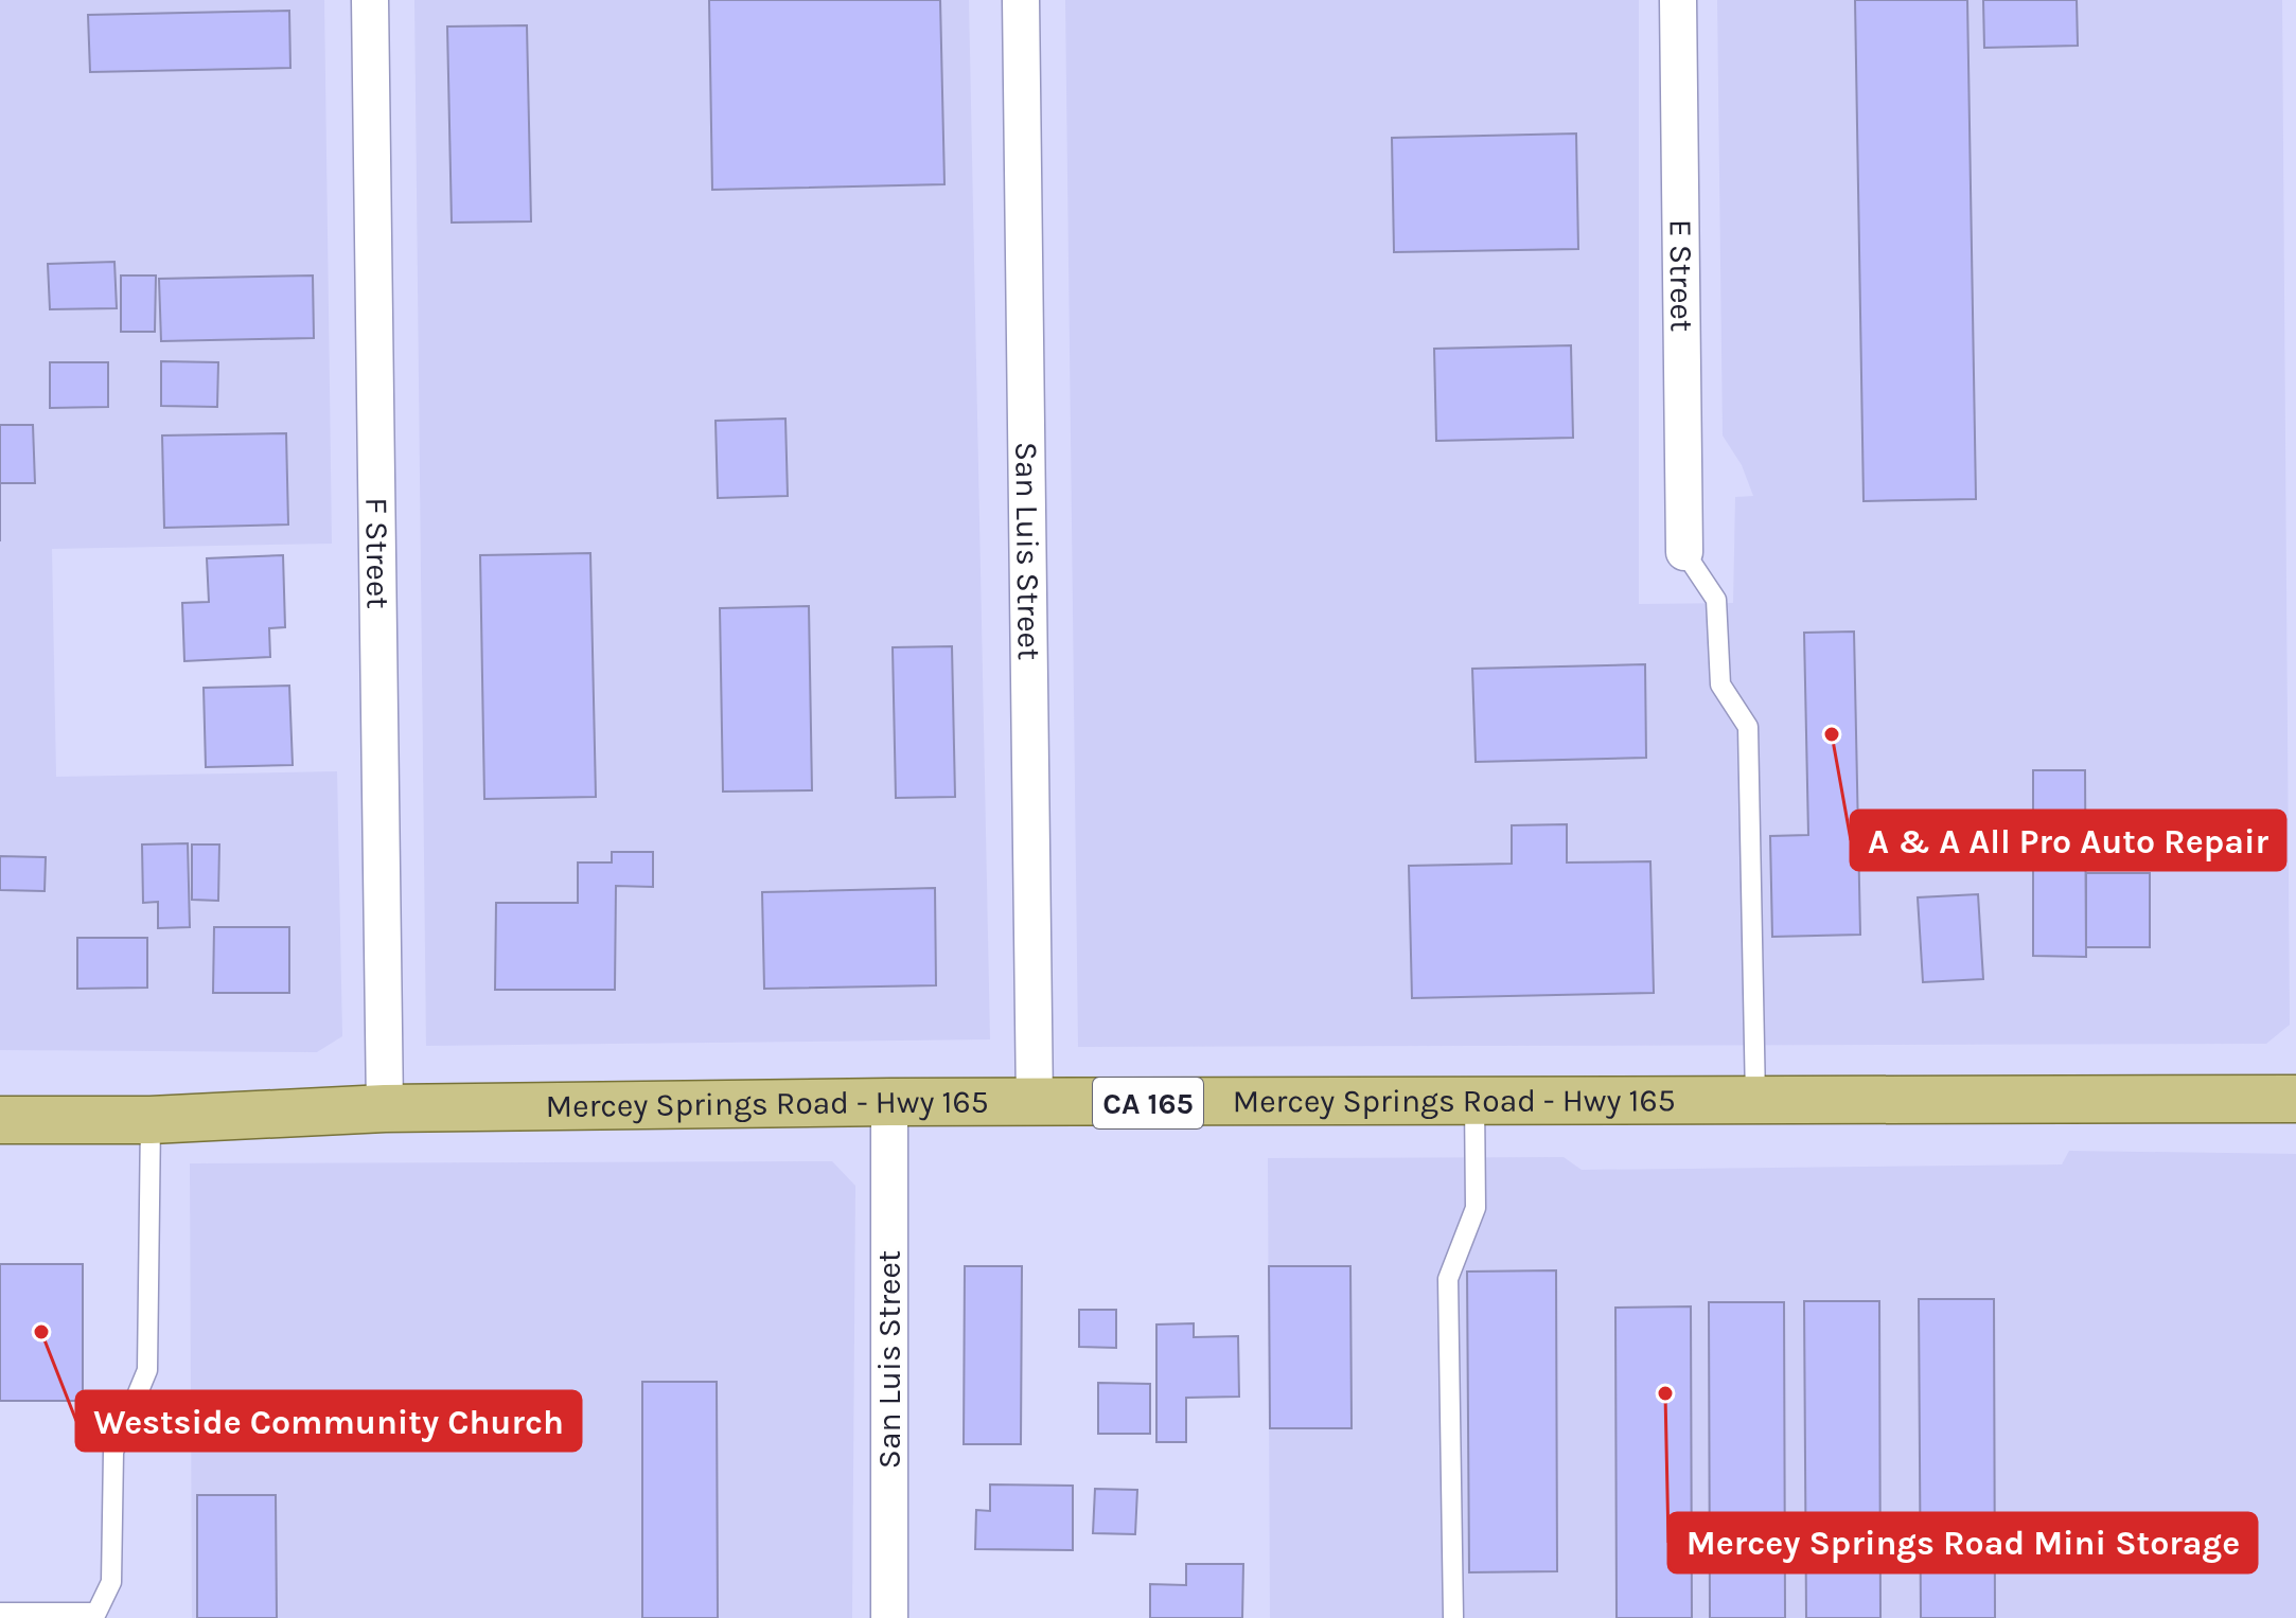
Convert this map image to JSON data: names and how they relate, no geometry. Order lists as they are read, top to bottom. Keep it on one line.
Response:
{"streets":{"main road":["Mercey Springs Road - Hwy 165","CA 165"],"street":["E Street","San Luis Street","F Street"]},"crossings":[["San Luis Street","Mercey Springs Road - Hwy 165"],["F Street","Mercey Springs Road - Hwy 165"]],"places":["A & A All Pro Auto Repair","Westside Community Church","Mercey Springs Road Mini Storage"]}
